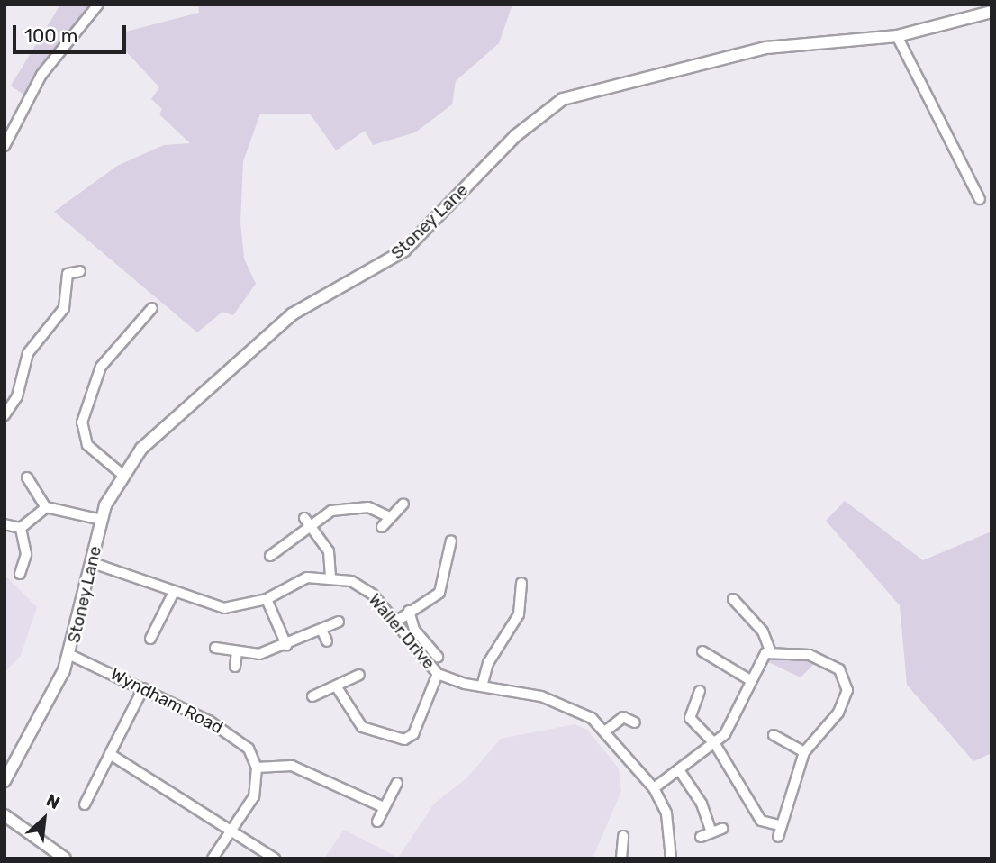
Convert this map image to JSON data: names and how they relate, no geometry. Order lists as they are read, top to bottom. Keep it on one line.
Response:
{"streets":{"street":["Stoney Lane","Waller Drive","Wyndham Road"]},"crossings":[["Stoney Lane","Waller Drive"],["Stoney Lane","Wyndham Road"]],"scale_bar":"100 m","north":"top right"}
